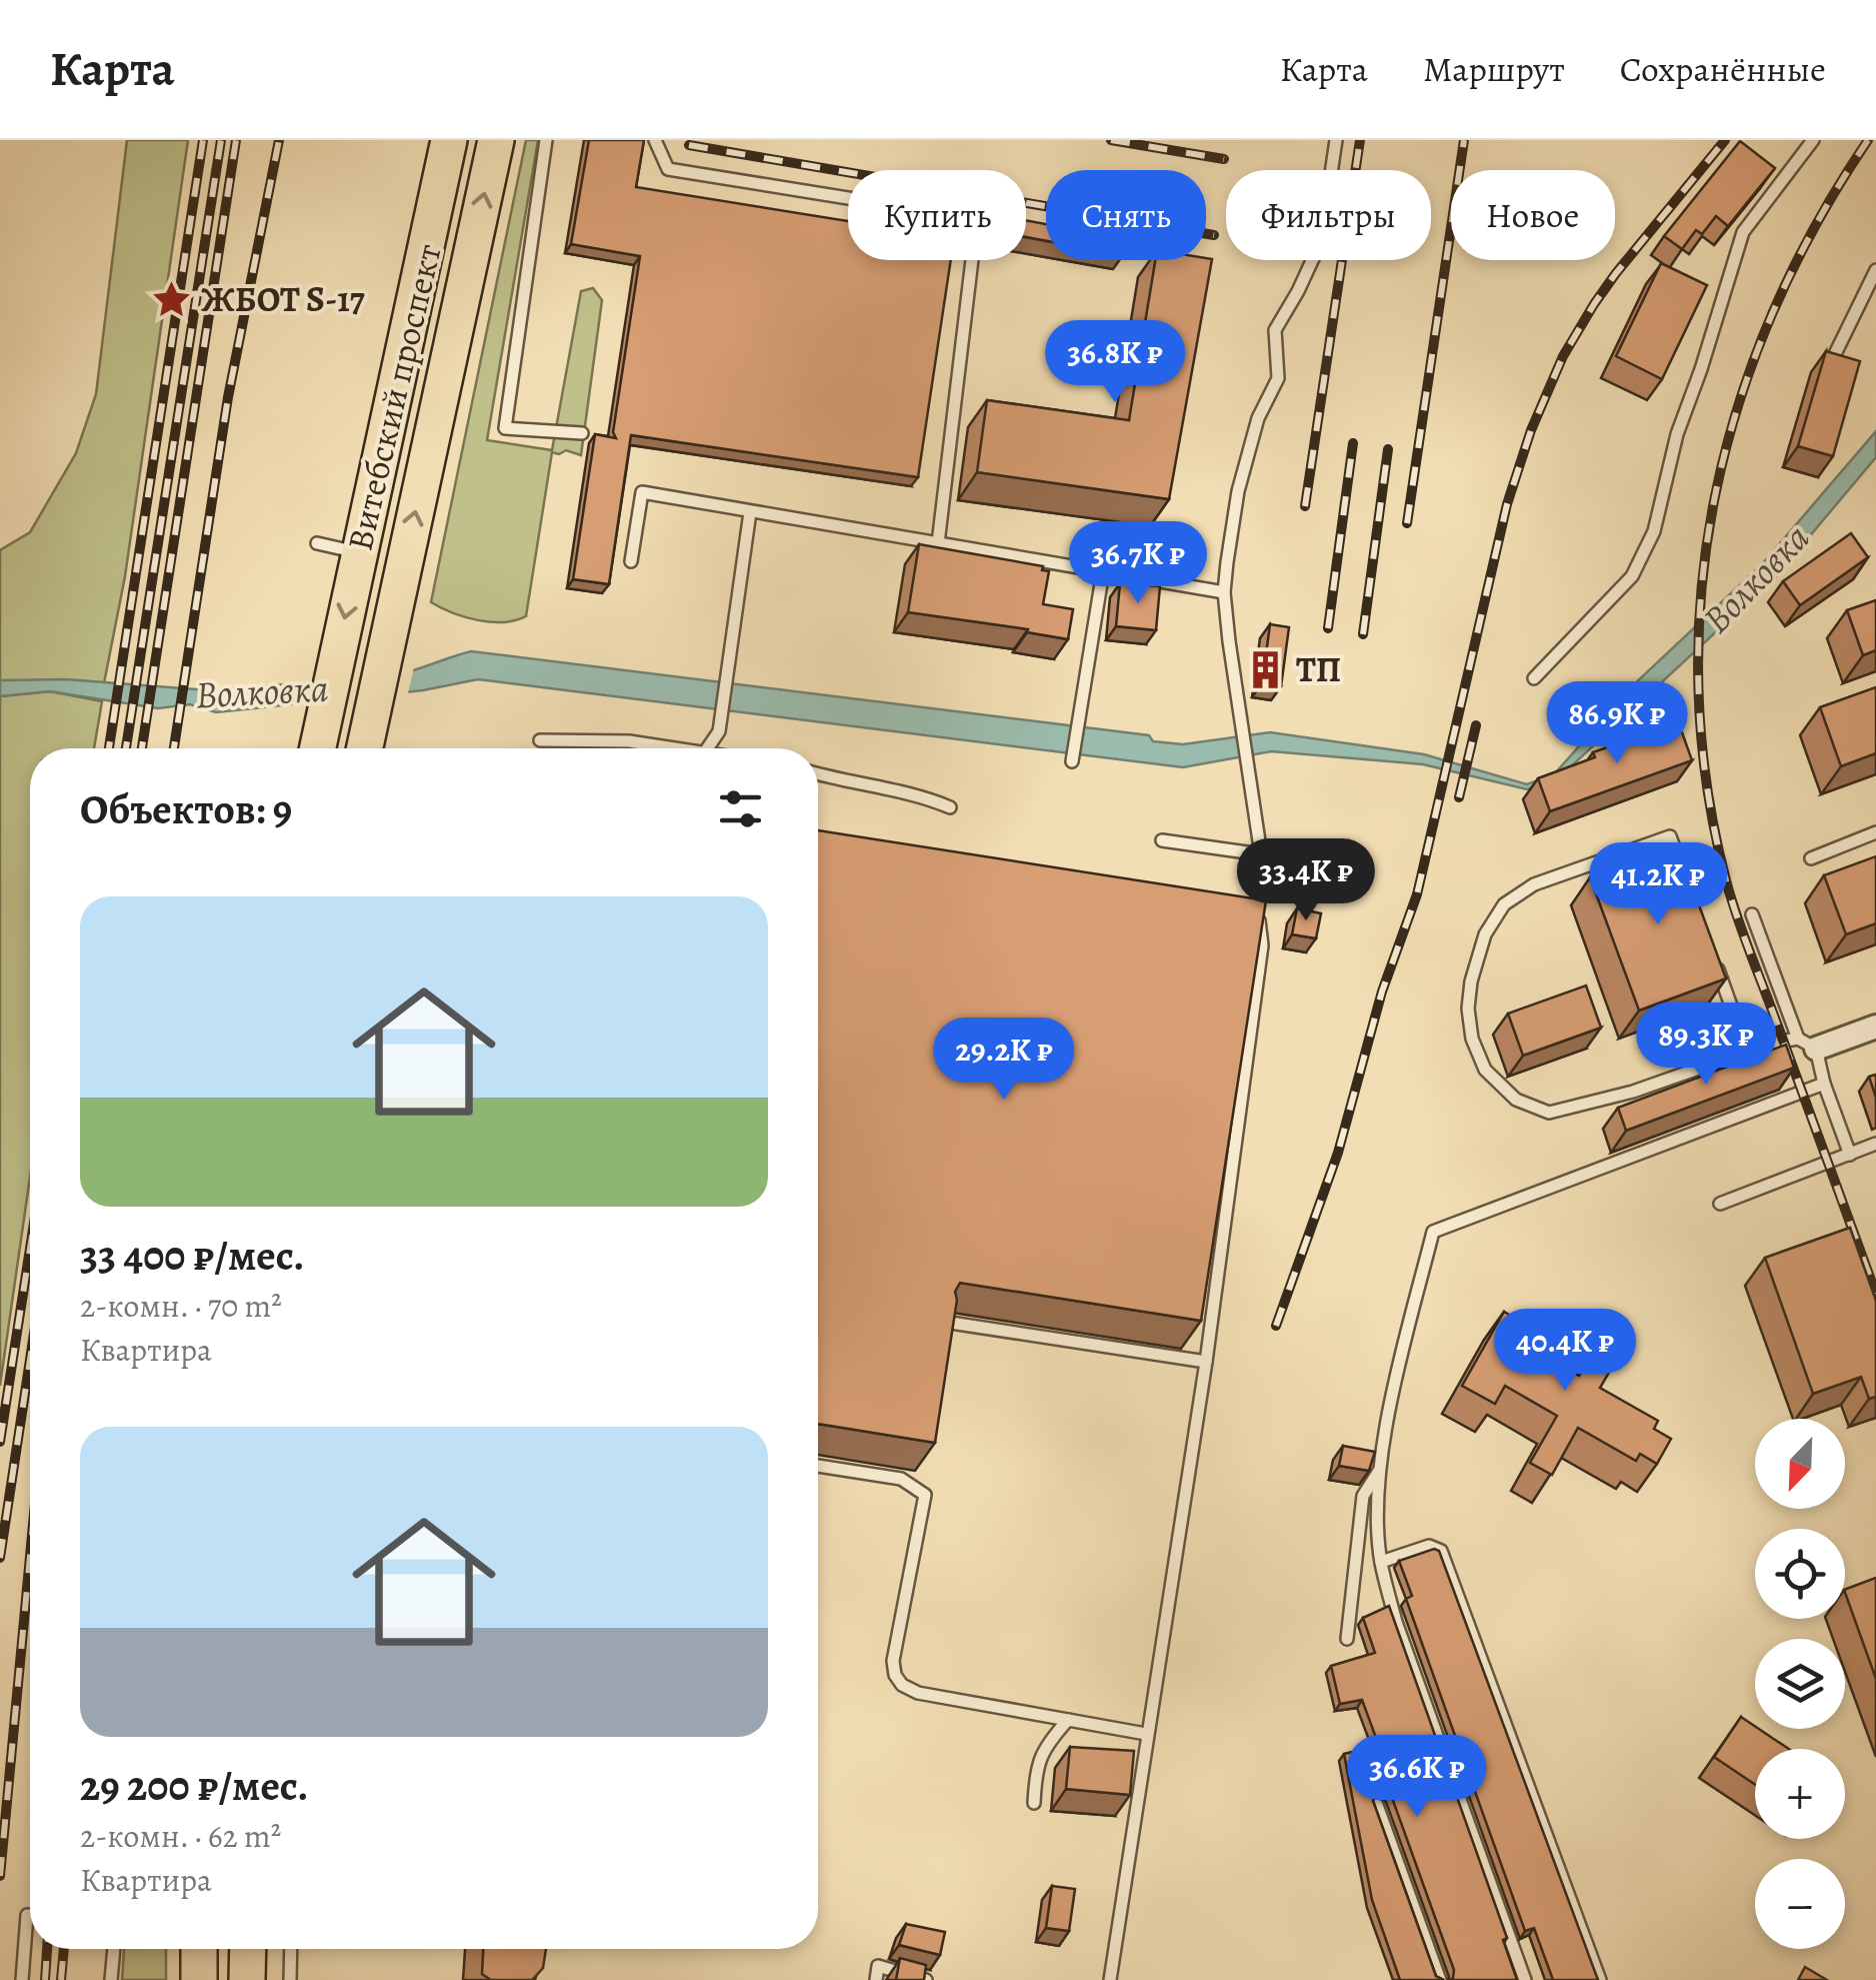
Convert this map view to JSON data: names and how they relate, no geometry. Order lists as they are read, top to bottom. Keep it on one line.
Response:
{"streets":{"main road":["Витебский проспект"]},"water":["Волковка"],"places":{"place":["ЖБОТ S-17"],"building":["ТП"]},"north":"bottom left","page":{"header":"Карта","nav":["Карта","Маршрут","Сохранённые"],"chip":["Купить","Снять","Фильтры","Новое"],"price":["36.8K ₽","36.7K ₽","86.9K ₽","33.4K ₽","41.2K ₽","89.3K ₽","29.2K ₽","40.4K ₽","36.6K ₽"],"heading":"Объектов: 9","list":[{"name":"33 400 ₽/мес.","note":"2-комн. · 70 m² · Квартира"},{"name":"29 200 ₽/мес.","note":"2-комн. · 62 m² · Квартира"}],"map_buttons":["+","−"]}}
